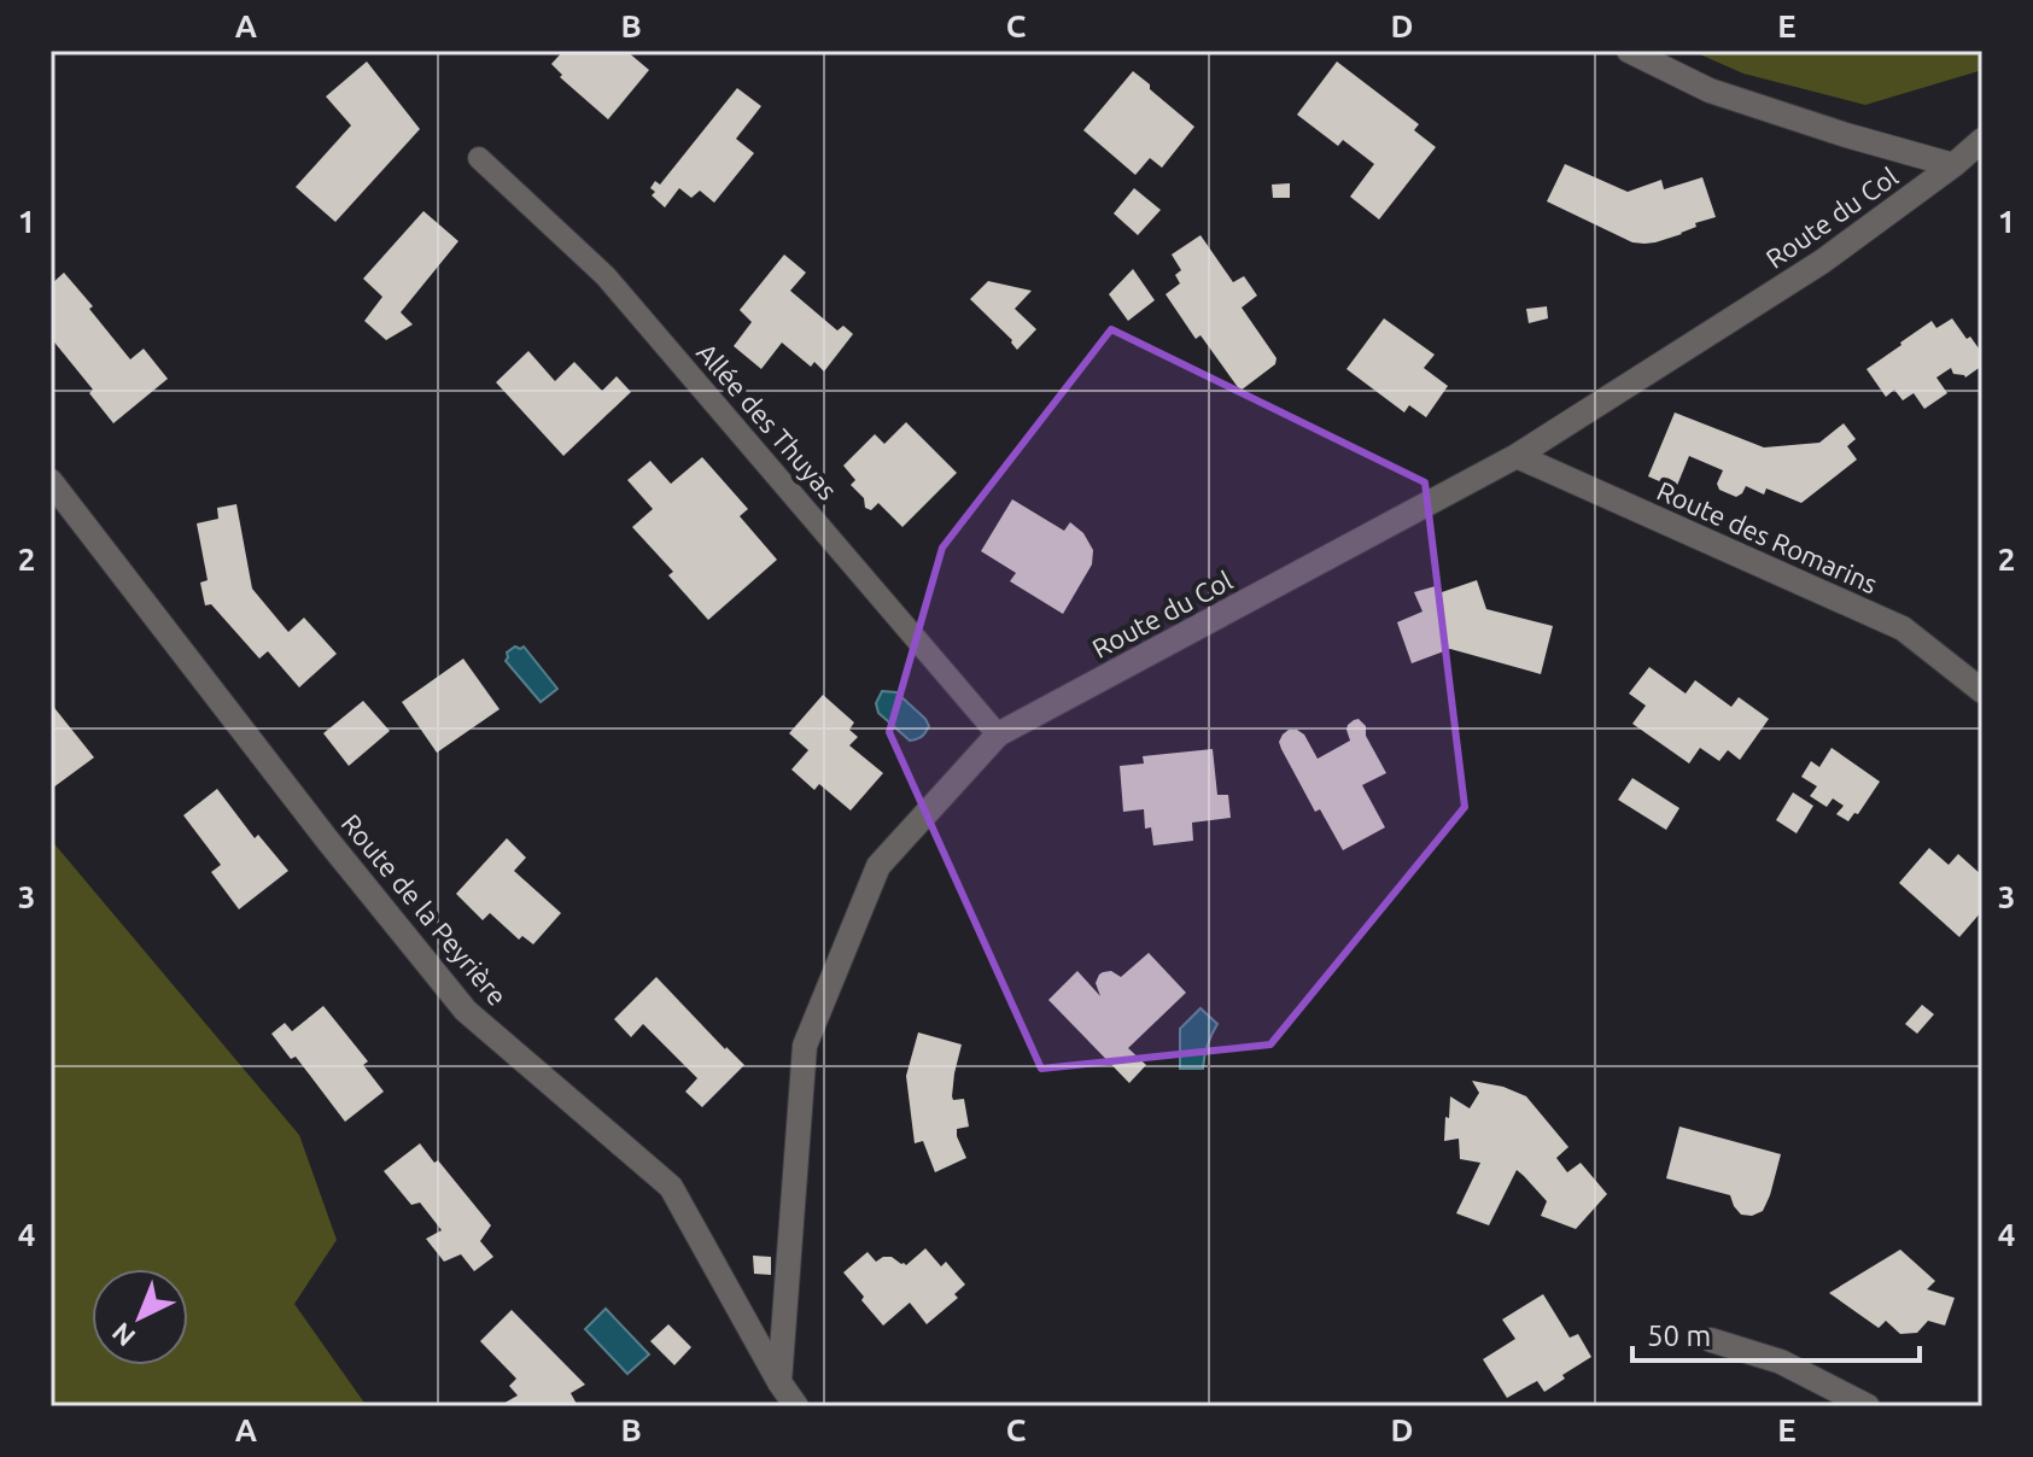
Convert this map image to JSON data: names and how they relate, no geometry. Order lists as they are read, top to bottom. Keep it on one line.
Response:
{"streets":{"street":["Route du Col","Route des Romarins","Route de la Peyrière"],"lane":["Allée des Thuyas"]},"crossings":[["Route du Col","Allée des Thuyas"],["Route du Col","Route des Romarins"],["Route du Col","Route de la Peyrière"]],"scale_bar":"50 m","north":"bottom left","grid":{"columns":["A","B","C","D","E"],"rows":["1","2","3","4"]}}
